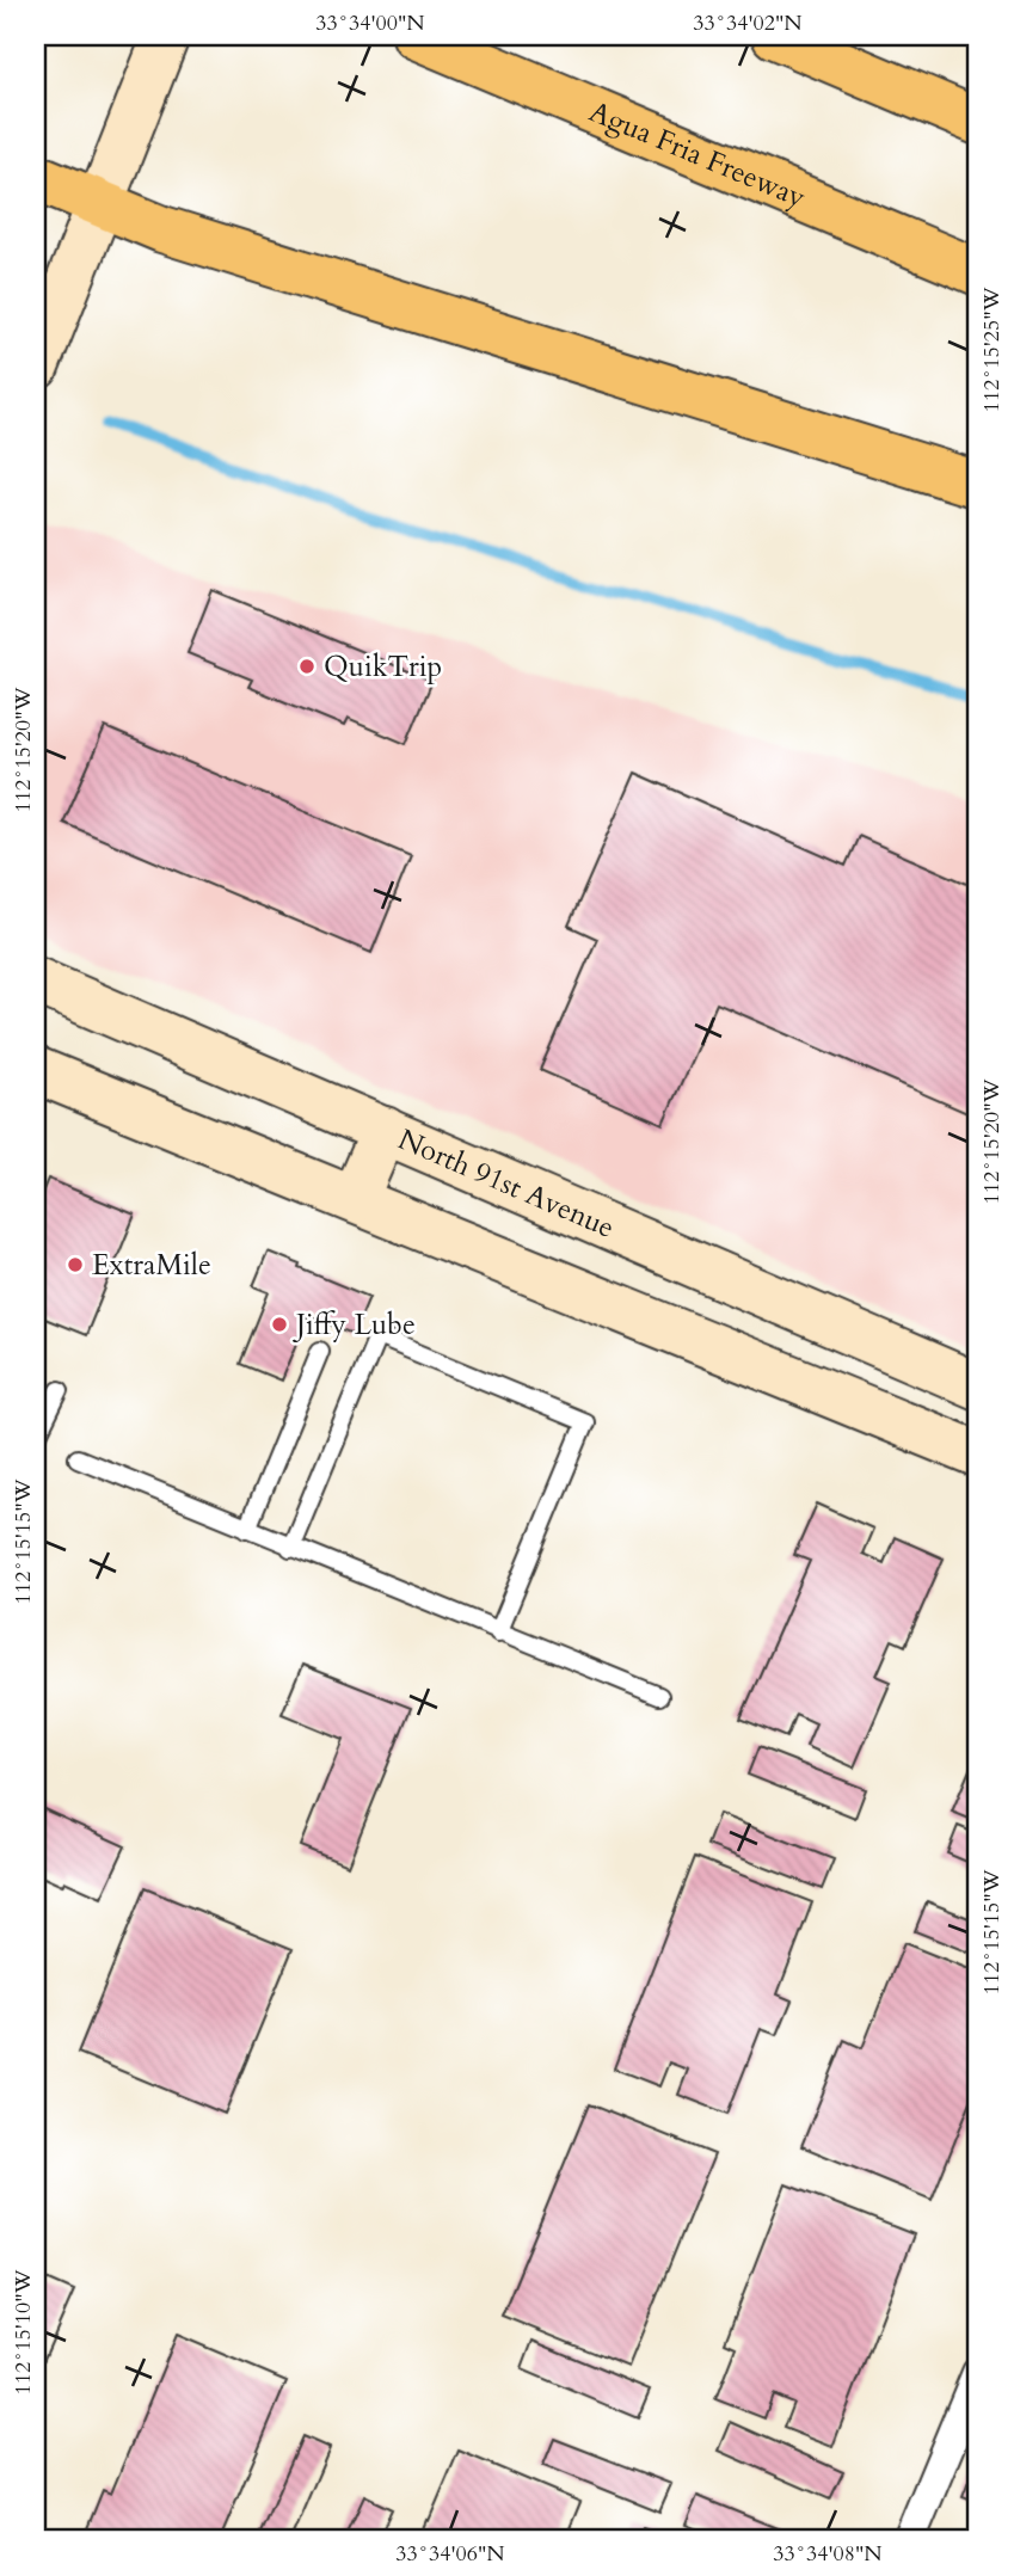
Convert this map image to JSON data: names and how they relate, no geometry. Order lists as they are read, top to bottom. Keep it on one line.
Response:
{"streets":{"highway":["Agua Fria Freeway"],"main road":["North 91st Avenue"]},"places":["QuikTrip","ExtraMile","Jiffy Lube"],"coordinates":["33°34'00\"N","33°34'02\"N","112°15'25\"W","112°15'20\"W","112°15'15\"W","112°15'10\"W","33°34'06\"N","33°34'08\"N"]}
